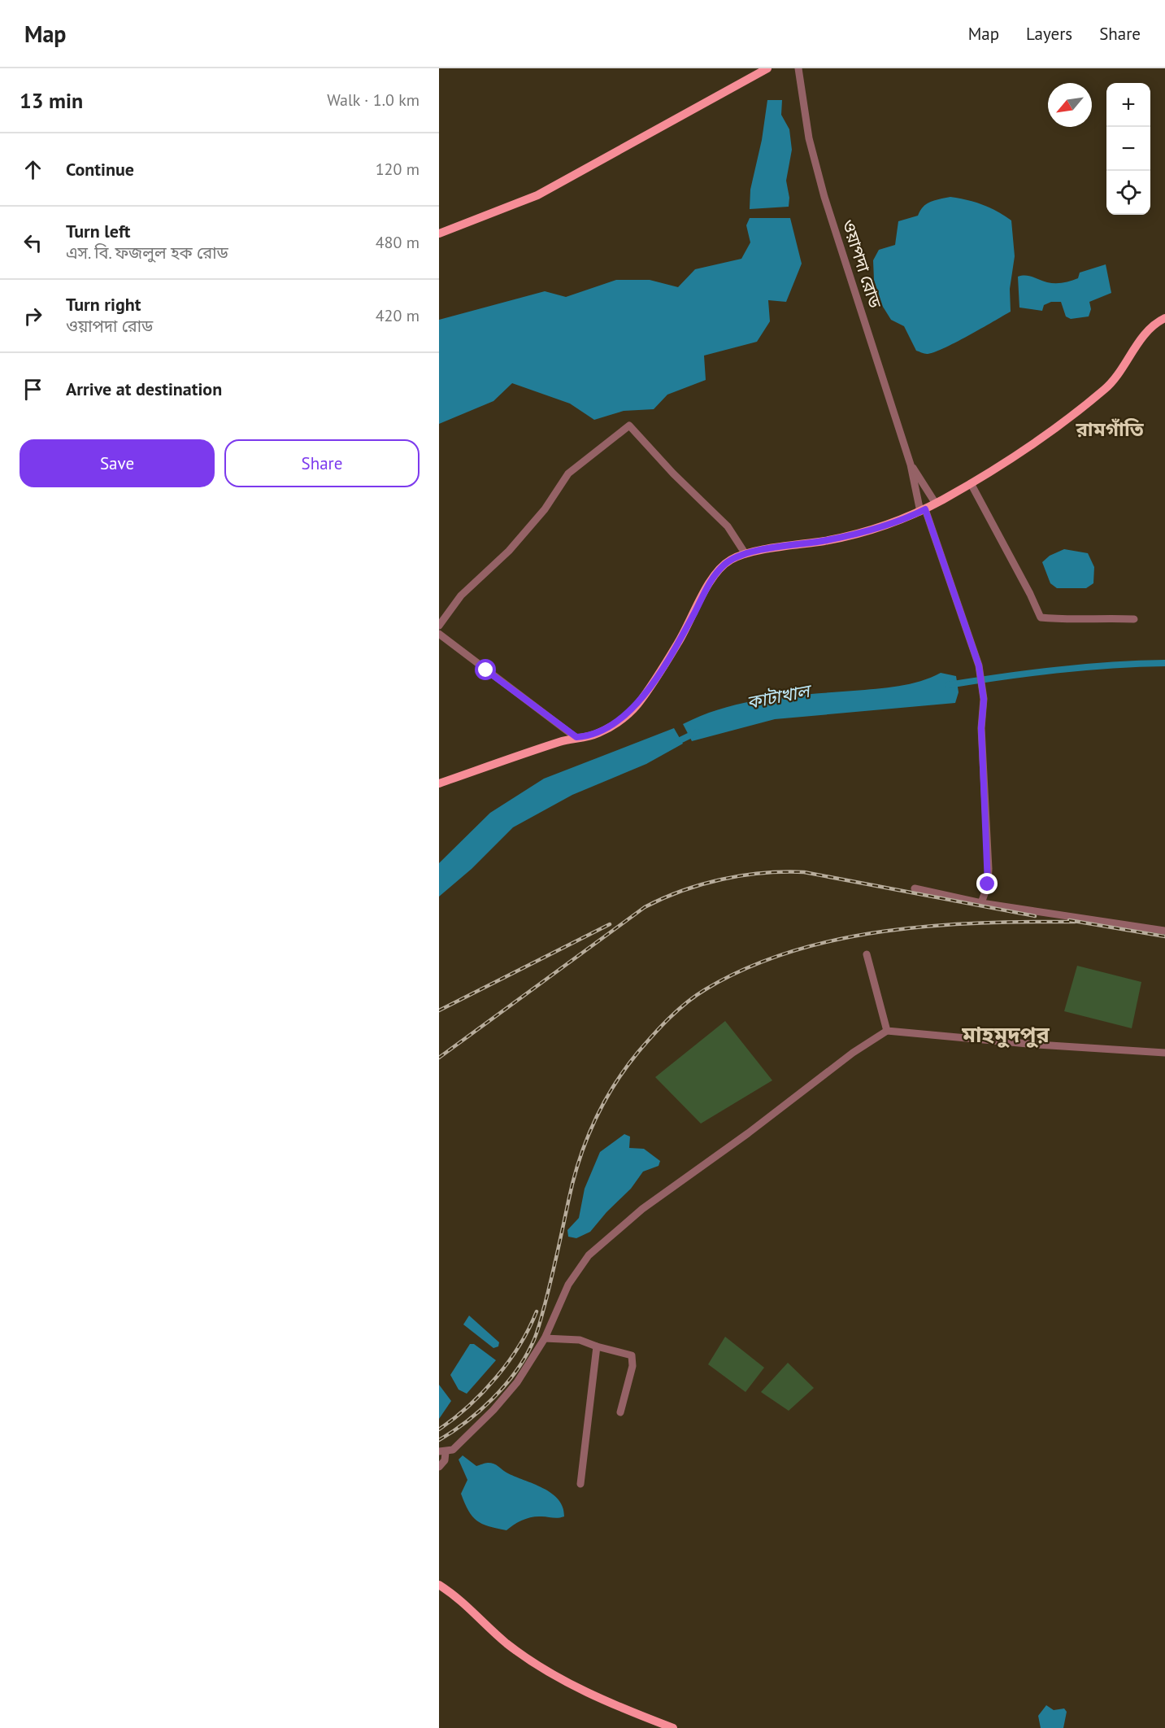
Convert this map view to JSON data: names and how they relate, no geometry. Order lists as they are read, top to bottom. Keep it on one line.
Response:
{"streets":{"street":["ওয়াপদা রোড"]},"districts":["রামগাঁতি","মাহমুদপুর"],"water":["কাটাখাল"],"north":"bottom left","page":{"header":"Map","nav":["Map","Layers","Share"],"heading":["13 min","Walk · 1.0 km"],"map_buttons":["+","−"],"list":[["Continue","120 m"],["Turn left","এস. বি. ফজলুল হক রোড","480 m"],["Turn right","ওয়াপদা রোড","420 m"],"Arrive at destination"],"buttons":["Save","Share"]}}
